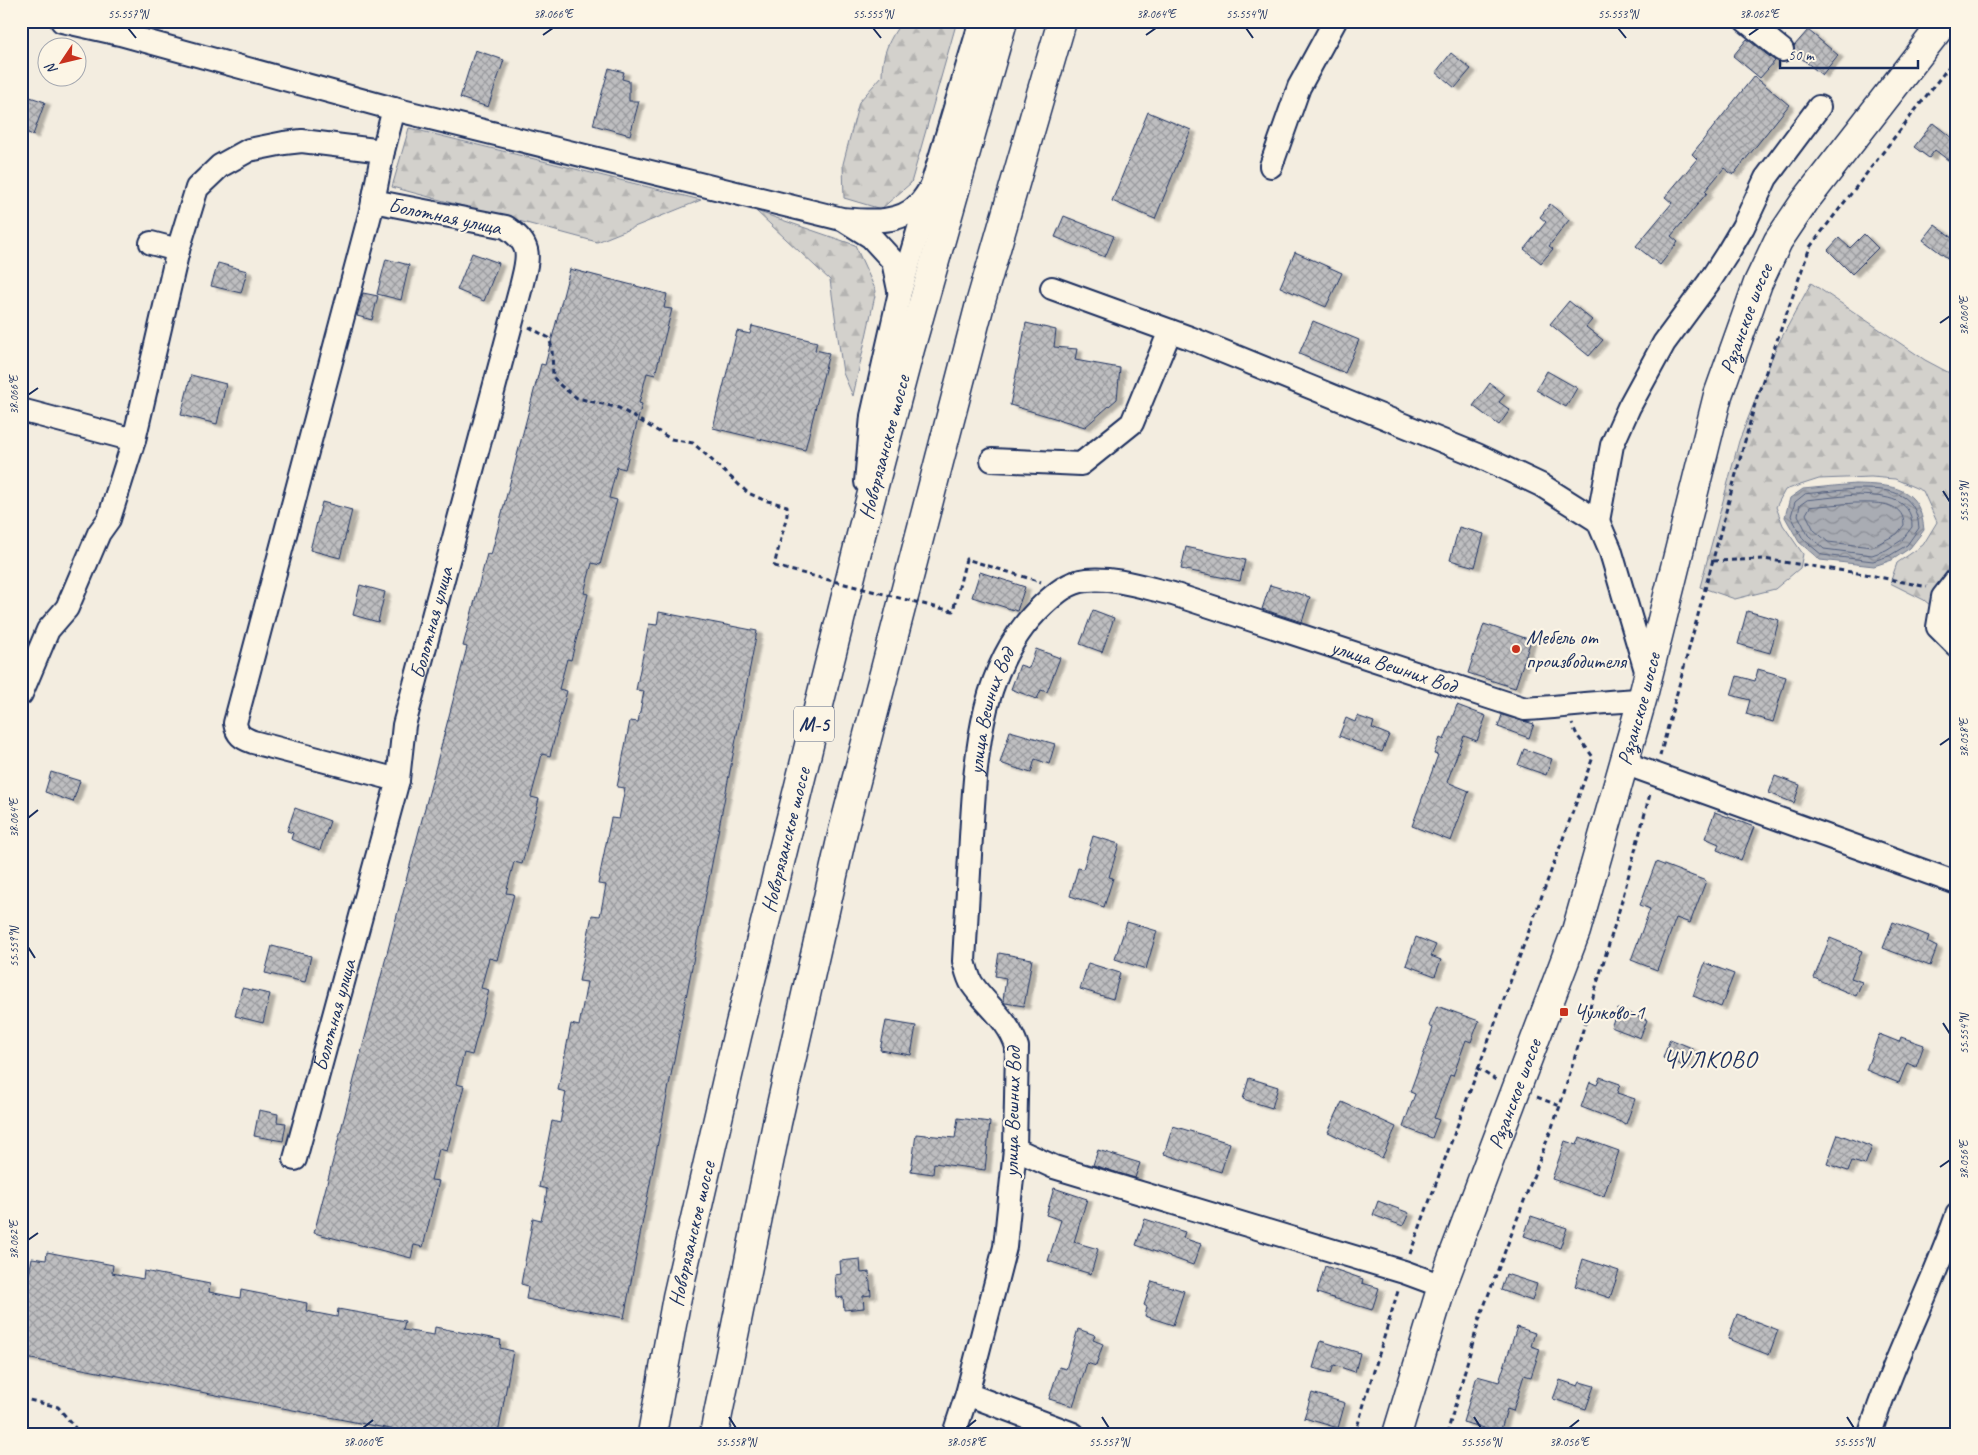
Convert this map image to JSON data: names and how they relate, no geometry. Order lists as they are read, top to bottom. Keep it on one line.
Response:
{"streets":{"main road":["Рязанское шоссе","Новорязанское шоссе","М-5"],"street":["Болотная улица","улица Вешних Вод"]},"crossings":[["Рязанское шоссе","улица Вешних Вод"]],"districts":["ЧУЛКОВО"],"places":{"other":["Мебель от производителя"],"transit":["Чулково-1"]},"scale_bar":"50 m","north":"bottom left","coordinates":["55.557°N","38.066°E","55.555°N","38.064°E","55.554°N","55.553°N","38.062°E","38.060°E","38.058°E","55.559°N","38.056°E","55.558°N","55.556°N"]}
